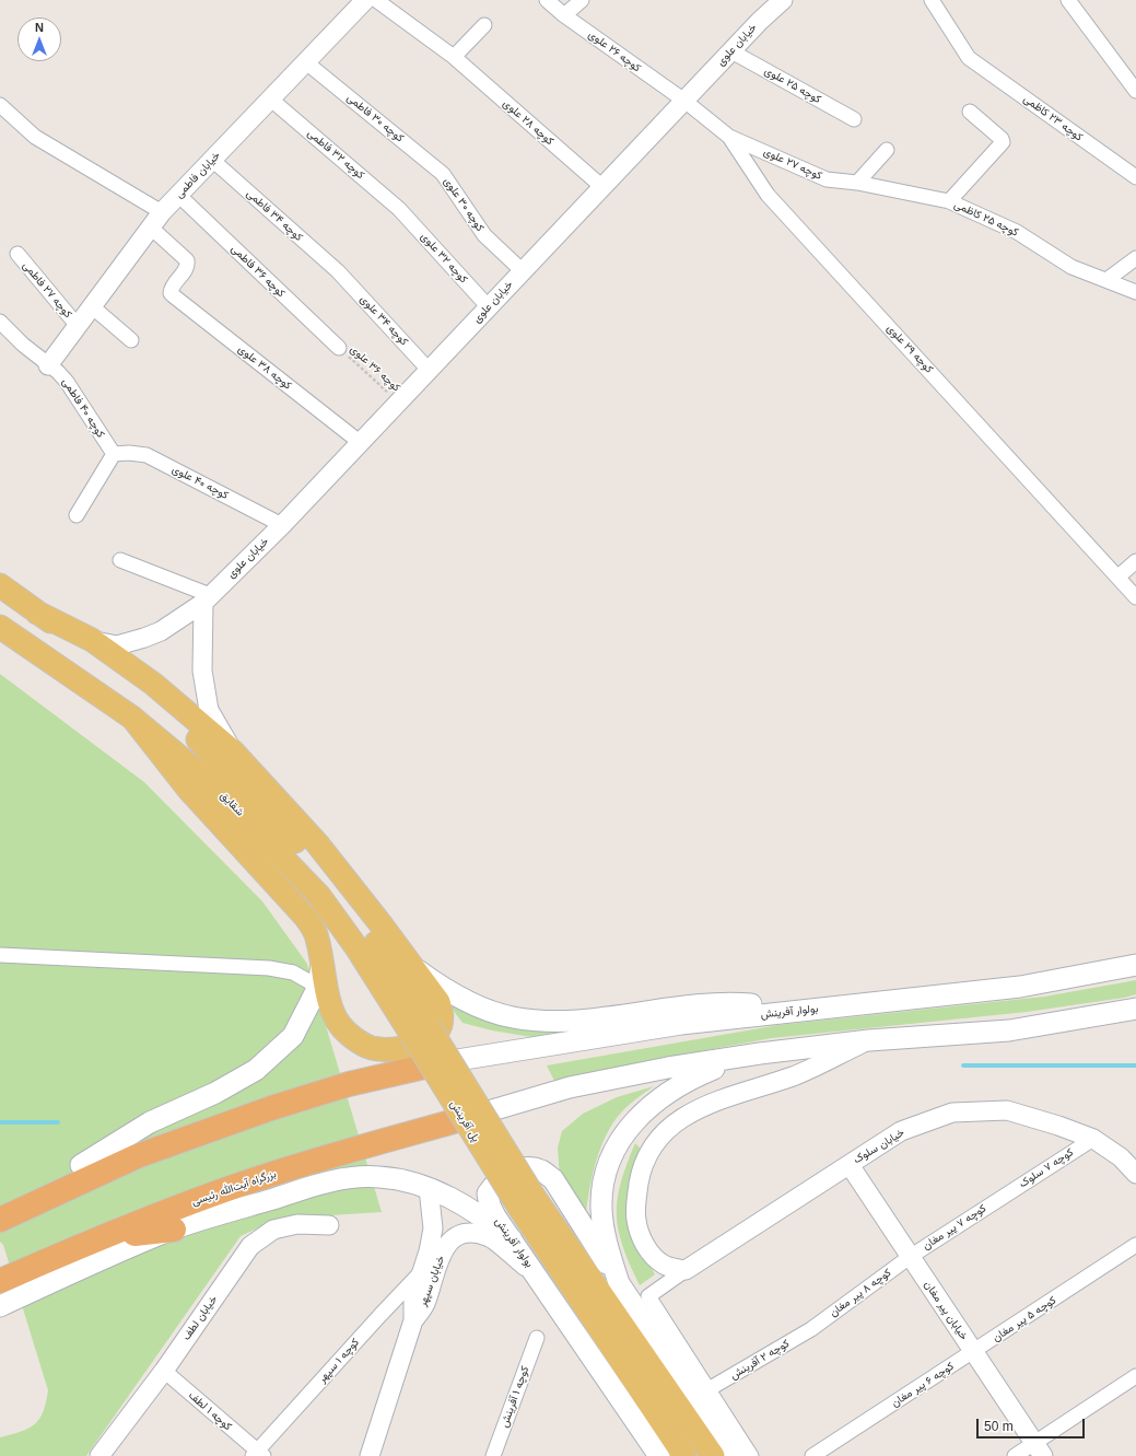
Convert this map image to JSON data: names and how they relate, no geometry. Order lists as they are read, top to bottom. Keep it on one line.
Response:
{"streets":{"highway":["بزرگراه آیت‌الله رئیسی"],"main road":["شقایق","بولوار آفرینش","پل آفرینش"],"street":["خیابان علوی","کوچه ۲۶ علوی","کوچه ۲۵ علوی","کوچه ۳۰ فاطمی","کوچه ۲۳ کاظمی","کوچه ۲۸ علوی","کوچه ۳۲ فاطمی","کوچه ۲۷ علوی","خیابان فاطمی","کوچه ۳۰ علوی","کوچه ۳۴ فاطمی","کوچه ۲۵ کاظمی","کوچه ۳۲ علوی","کوچه ۳۶ فاطمی","کوچه ۲۷ فاطمی","کوچه ۳۴ علوی","کوچه ۲۹ علوی","کوچه ۳۸ علوی","کوچه ۴۰ فاطمی","کوچه ۴۰ علوی","خیابان سلوک","کوچه ۷ سلوک","کوچه ۷ پیر مغان","خیابان سپهر","کوچه ۸ پیر مغان","خیابان پیر مغان","خیابان لطف","کوچه ۵ پیر مغان","کوچه ۲ آفرینش","کوچه ۱ سپهر","کوچه ۶ پیر مغان","کوچه ۱ آفرینش","کوچه ۱ لطف"],"path":["کوچه ۳۶ علوی"]},"crossings":[["خیابان علوی","کوچه ۲۶ علوی"],["خیابان علوی","کوچه ۲۵ علوی"],["خیابان علوی","کوچه ۲۸ علوی"],["خیابان علوی","کوچه ۳۰ علوی"],["خیابان علوی","کوچه ۳۲ علوی"],["خیابان علوی","کوچه ۳۴ علوی"],["خیابان علوی","کوچه ۲۹ علوی"],["خیابان علوی","کوچه ۳۸ علوی"],["خیابان علوی","کوچه ۳۶ علوی"],["خیابان علوی","کوچه ۴۰ علوی"],["خیابان علوی","شقایق"],["کوچه ۲۶ علوی","کوچه ۲۹ علوی"],["کوچه ۳۰ فاطمی","خیابان فاطمی"],["کوچه ۳۰ فاطمی","کوچه ۳۰ علوی"],["کوچه ۳۲ فاطمی","خیابان فاطمی"],["کوچه ۳۲ فاطمی","کوچه ۳۲ علوی"],["کوچه ۲۷ علوی","کوچه ۲۵ کاظمی"],["کوچه ۲۷ علوی","کوچه ۲۹ علوی"],["خیابان فاطمی","کوچه ۳۴ فاطمی"],["خیابان فاطمی","کوچه ۳۶ فاطمی"],["خیابان فاطمی","کوچه ۲۷ فاطمی"],["خیابان فاطمی","کوچه ۳۸ علوی"],["خیابان فاطمی","کوچه ۴۰ فاطمی"],["کوچه ۳۴ فاطمی","کوچه ۳۴ علوی"],["کوچه ۳۶ فاطمی","کوچه ۳۶ علوی"],["کوچه ۴۰ فاطمی","کوچه ۴۰ علوی"],["شقایق","پل آفرینش"],["بولوار آفرینش","خیابان سپهر"],["خیابان سلوک","کوچه ۷ سلوک"],["خیابان سلوک","خیابان پیر مغان"],["کوچه ۷ سلوک","کوچه ۷ پیر مغان"],["کوچه ۷ پیر مغان","کوچه ۸ پیر مغان"],["کوچه ۷ پیر مغان","خیابان پیر مغان"],["خیابان سپهر","کوچه ۱ سپهر"],["کوچه ۸ پیر مغان","خیابان پیر مغان"],["کوچه ۸ پیر مغان","کوچه ۲ آفرینش"],["خیابان پیر مغان","کوچه ۵ پیر مغان"],["خیابان پیر مغان","کوچه ۶ پیر مغان"],["خیابان لطف","کوچه ۱ لطف"],["کوچه ۵ پیر مغان","کوچه ۶ پیر مغان"],["کوچه ۱ سپهر","کوچه ۱ لطف"]],"scale_bar":"50 m","north":"top"}
